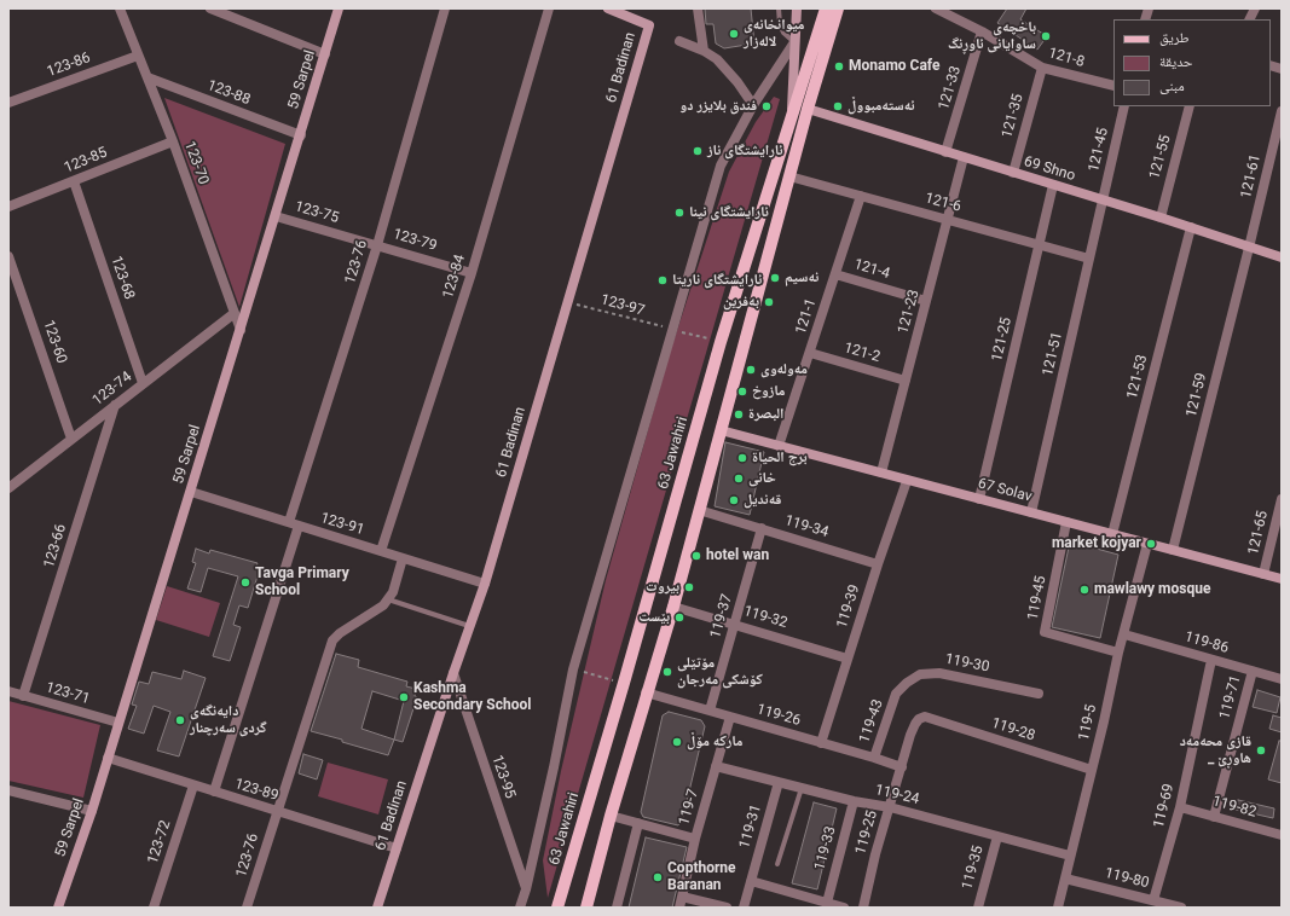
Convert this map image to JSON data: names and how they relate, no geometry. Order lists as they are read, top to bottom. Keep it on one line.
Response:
{"streets":{"main road":["63 Jawahiri"],"street":["121-8","123-86","61 Badinan","59 Sarpel","121-33","123-88","121-35","121-45","121-55","123-85","123-70","69 Shno","121-61","121-6","123-75","123-79","123-76","121-4","123-84","123-68","121-23","121-1","121-25","123-60","121-2","121-51","121-53","123-74","121-59","67 Solav","123-91","119-34","121-65","123-66","119-45","119-39","119-37","119-32","119-86","119-30","123-71","119-71","119-26","119-43","119-5","119-28","123-95","123-89","119-24","119-69","119-7","119-82","119-31","119-25","123-72","119-33","119-35","119-80"],"path":["123-97"]},"crossings":[["121-8","121-33"],["121-8","121-35"],["123-86","123-70"],["61 Badinan","123-97"],["61 Badinan","123-91"],["61 Badinan","123-95"],["61 Badinan","123-89"],["59 Sarpel","123-88"],["59 Sarpel","123-70"],["59 Sarpel","123-75"],["59 Sarpel","123-91"],["59 Sarpel","123-71"],["59 Sarpel","123-89"],["121-33","69 Shno"],["123-88","123-70"],["121-35","69 Shno"],["121-45","69 Shno"],["121-45","121-51"],["121-55","69 Shno"],["123-85","123-70"],["123-85","123-68"],["123-70","123-74"],["69 Shno","121-61"],["69 Shno","121-23"],["69 Shno","121-25"],["69 Shno","121-51"],["69 Shno","121-53"],["69 Shno","121-59"],["69 Shno","63 Jawahiri"],["121-61","121-59"],["121-6","121-23"],["121-6","121-1"],["121-6","121-25"],["121-6","121-51"],["121-6","63 Jawahiri"],["123-75","123-79"],["123-75","123-76"],["123-79","123-76"],["123-79","123-84"],["123-76","123-91"],["123-76","123-89"],["121-4","121-23"],["121-4","121-1"],["123-84","123-91"],["123-68","123-74"],["123-97","63 Jawahiri"],["121-23","121-2"],["121-23","67 Solav"],["121-1","121-2"],["121-1","67 Solav"],["121-25","67 Solav"],["123-60","123-74"],["121-51","67 Solav"],["121-53","67 Solav"],["123-74","123-66"],["121-59","67 Solav"],["63 Jawahiri","67 Solav"],["63 Jawahiri","119-34"],["63 Jawahiri","119-32"],["63 Jawahiri","119-26"],["67 Solav","121-65"],["67 Solav","119-45"],["67 Solav","119-39"],["67 Solav","119-5"],["119-34","119-39"],["119-34","119-37"],["123-66","123-71"],["119-45","119-5"],["119-39","119-32"],["119-39","119-26"],["119-37","119-32"],["119-37","119-26"],["119-86","119-71"],["119-86","119-5"],["119-86","119-69"],["119-30","119-43"],["119-71","119-82"],["119-26","119-43"],["119-26","119-7"],["119-26","119-25"],["119-5","119-28"],["119-5","119-24"],["119-5","119-80"],["119-28","119-25"],["123-89","123-72"],["119-24","119-7"],["119-24","119-31"],["119-24","119-25"],["119-24","119-33"],["119-24","119-35"],["119-69","119-82"],["119-69","119-80"]],"places":["میوانخانەی لالەزار","باخچەی ساوایانی ئاوڕنگ","Monamo Cafe","فندق بلايزر دو","ئەستەمبووڵ","ئارایشتگای ناز","ئارایشتگای نینا","نەسیم","ئارایشتگای ناریتا","بەفرین","مەولەوی","مازوخ","البصرة","برج الحياة","خانی","قەندیل","market kojyar","hotel wan","Tavga Primary School","بیروت","mawlawy mosque","بێست","مۆتێلی کۆشکی مەرجان","Kashma Secondary School","دایەنگەی گردی سەرچنار","مارکە مۆڵ","قازی محەمەد _ هاوڕێ","Copthorne Baranan"],"legend":["طريق","حديقة","مبنى"]}
